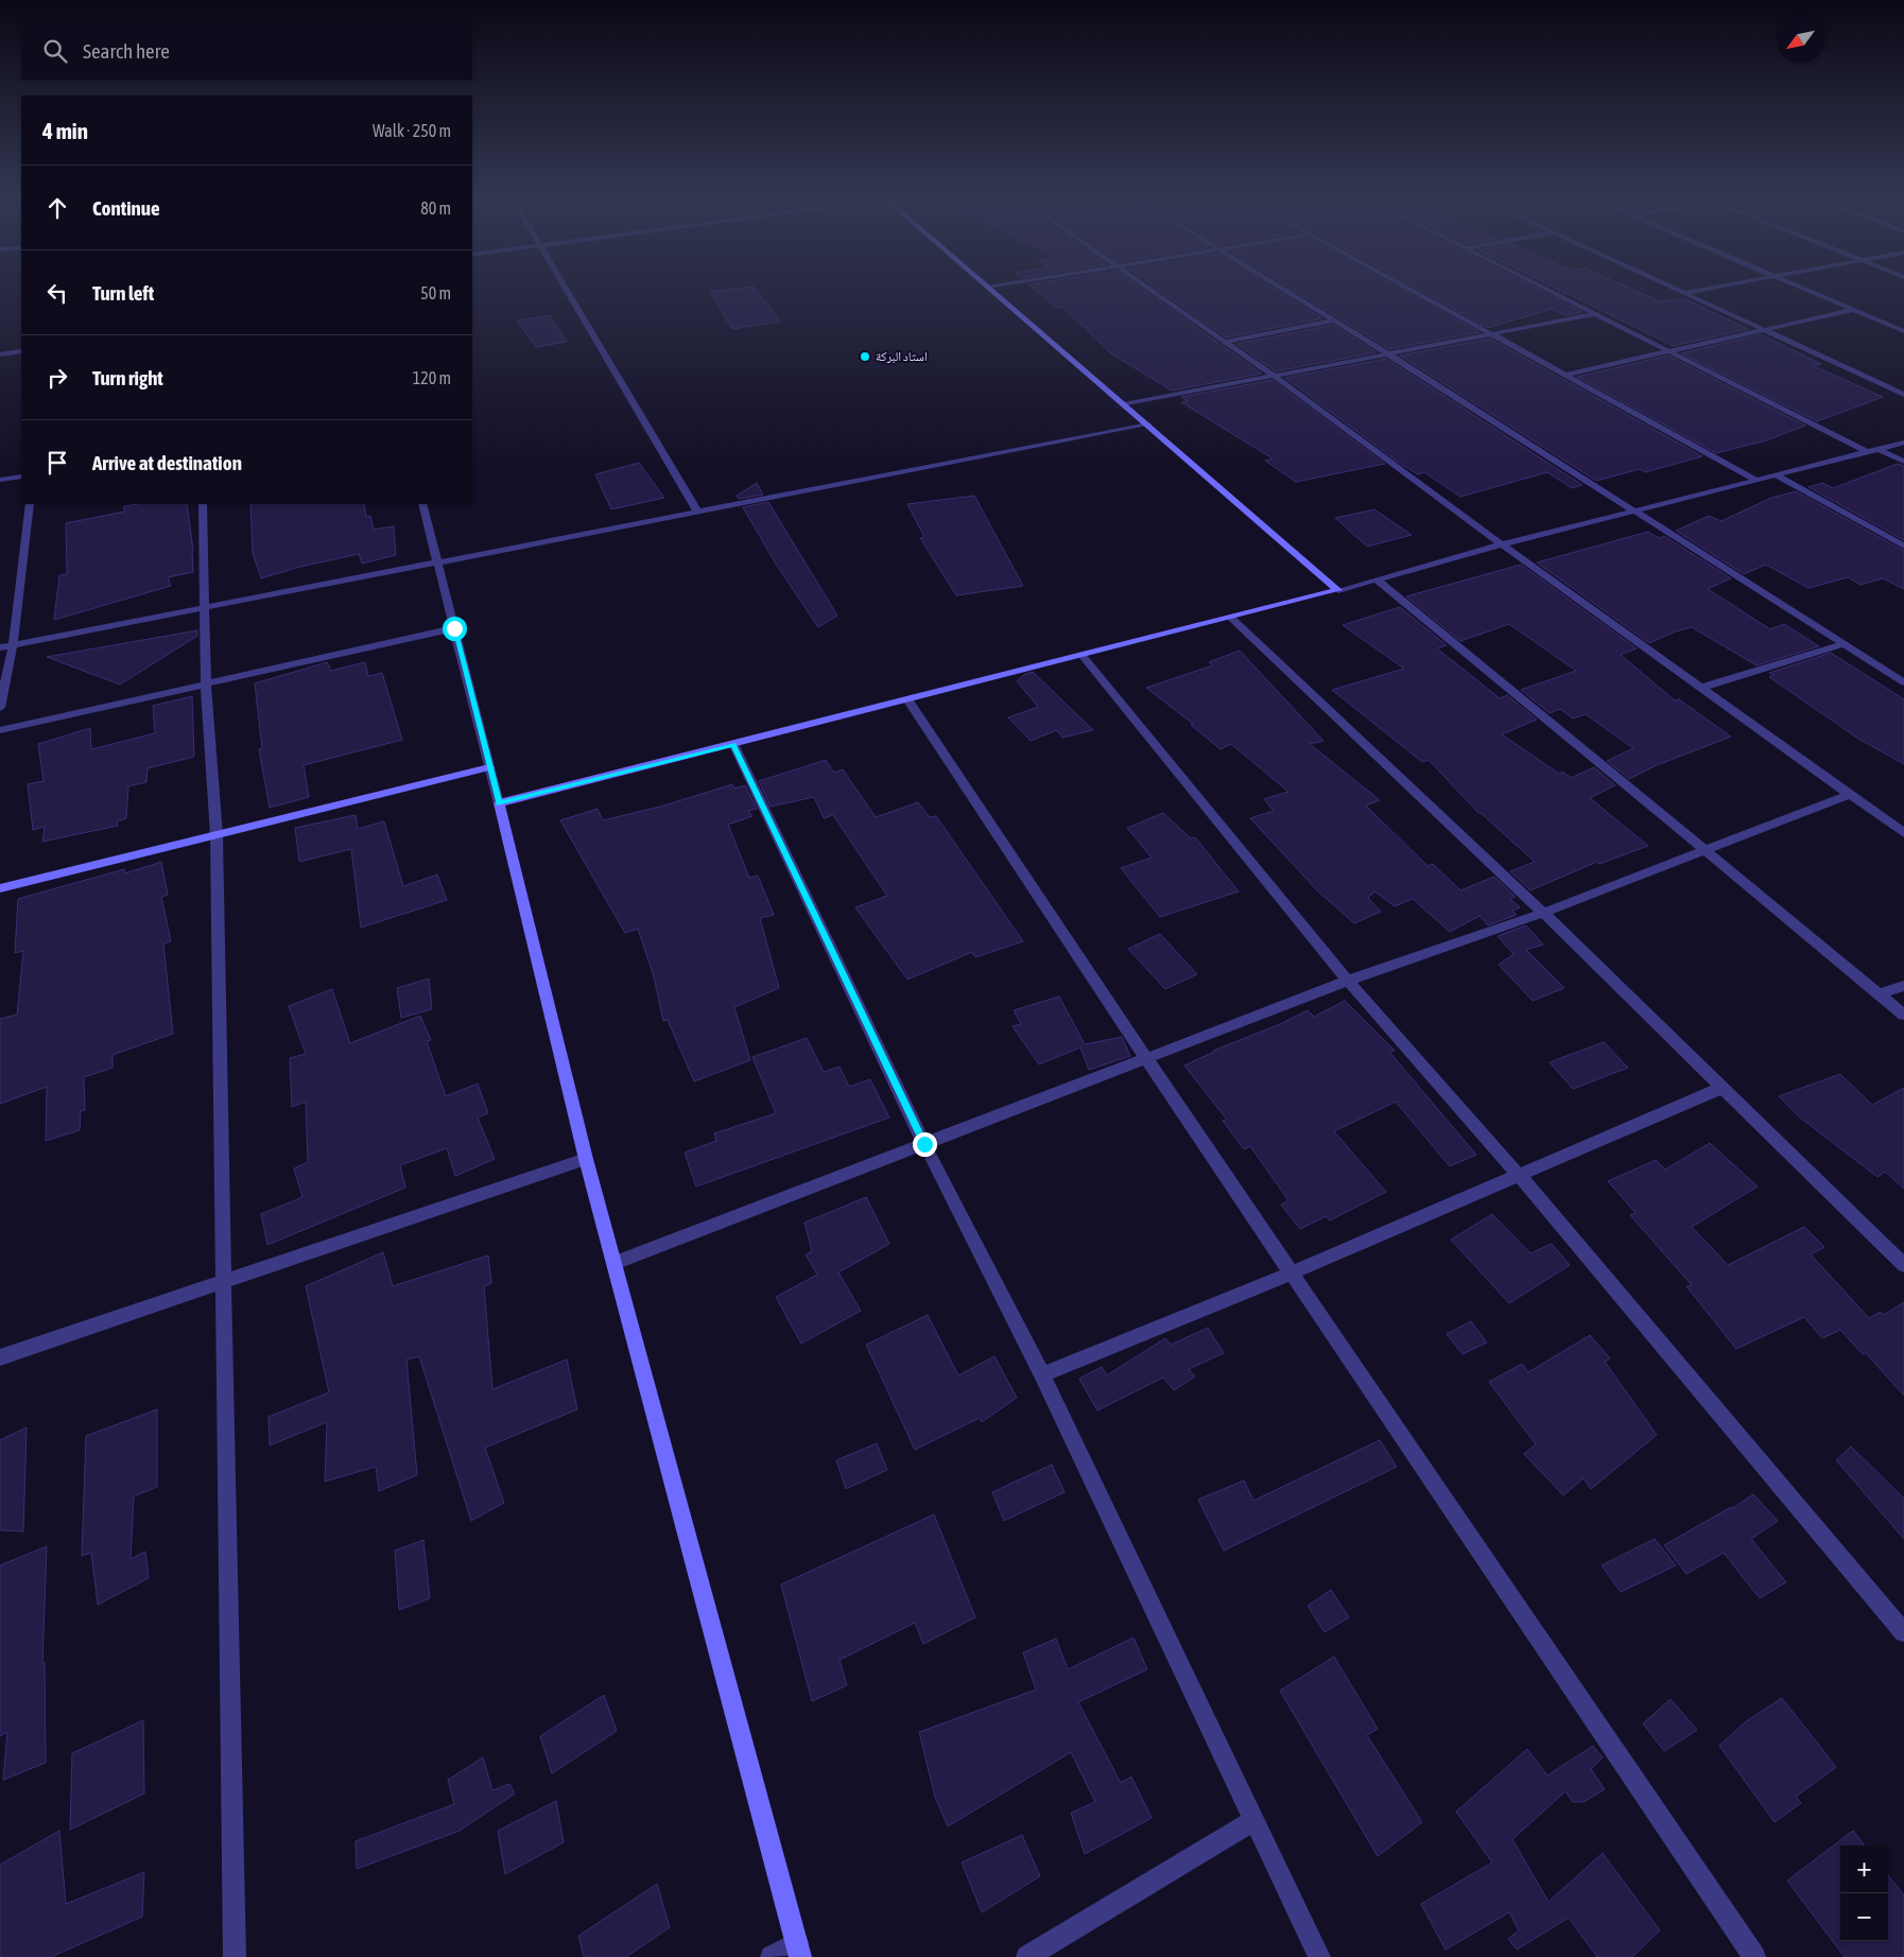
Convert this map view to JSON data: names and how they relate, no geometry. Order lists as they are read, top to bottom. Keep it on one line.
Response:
{"places":["استاد البركة"],"north":"bottom left","page":{"search":"Search here","heading":["4 min","Walk · 250 m"],"list":[["Continue","80 m"],["Turn left","50 m"],["Turn right","120 m"],"Arrive at destination"],"map_buttons":["+","−"]}}
